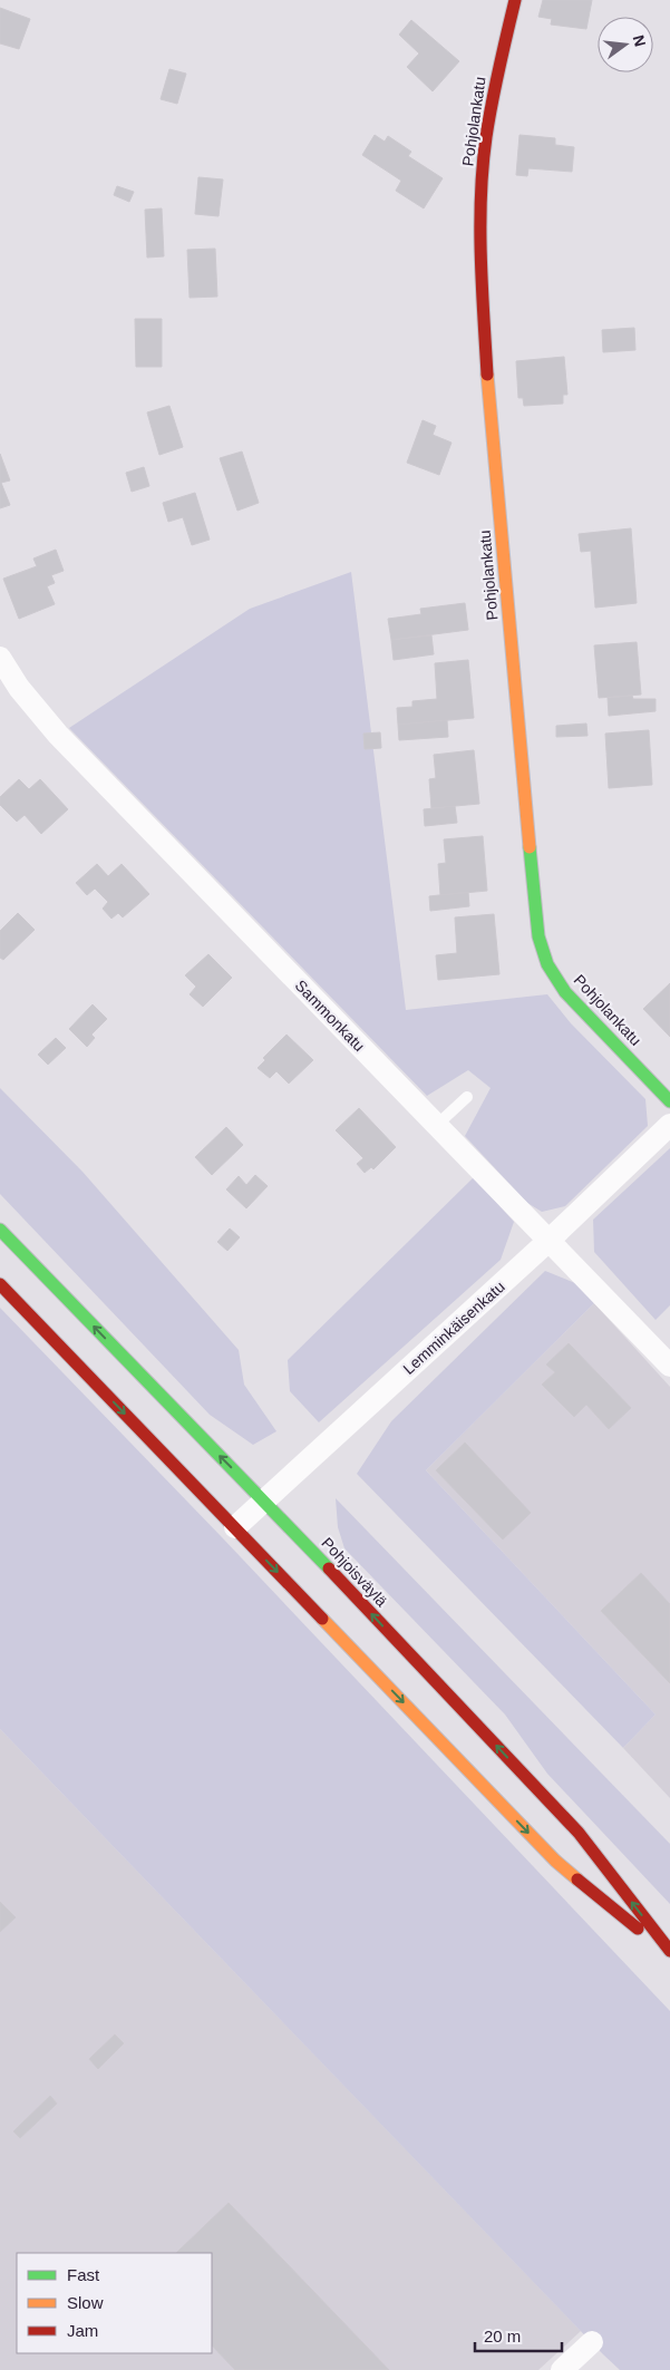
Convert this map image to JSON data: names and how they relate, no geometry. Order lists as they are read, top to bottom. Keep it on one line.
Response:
{"streets":{"main road":["Pohjolankatu","Pohjoisväylä"],"street":["Sammonkatu","Lemminkäisenkatu"]},"crossings":[["Sammonkatu","Lemminkäisenkatu"],["Lemminkäisenkatu","Pohjoisväylä"]],"legend":["Fast","Slow","Jam"],"scale_bar":"20 m","north":"right"}
